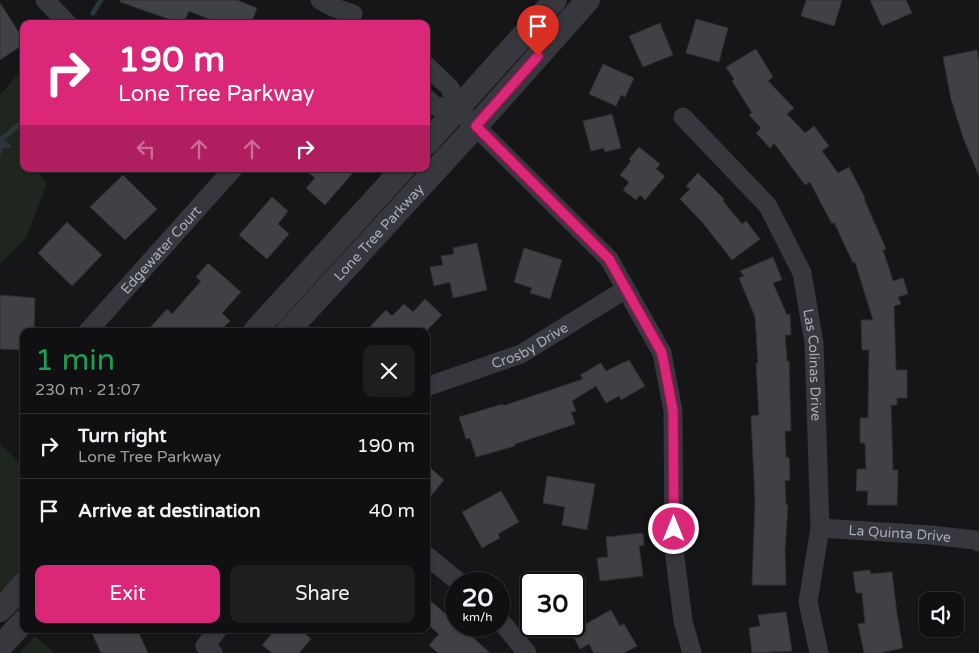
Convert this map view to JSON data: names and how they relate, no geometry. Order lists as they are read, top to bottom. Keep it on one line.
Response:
{"streets":{"street":["Lone Tree Parkway","Edgewater Court","Crosby Drive","Las Colinas Drive","La Quinta Drive"]},"crossings":[["Las Colinas Drive","La Quinta Drive"]],"page":{"turn":["190 m","Lone Tree Parkway"],"heading":["1 min","230 m · 21:07"],"list":[{"name":"Turn right","note":"Lone Tree Parkway","value":"190 m"},{"name":"Arrive at destination","value":"40 m"}],"buttons":["Exit","Share"],"speed":"20 km/h","limit":"30"}}
